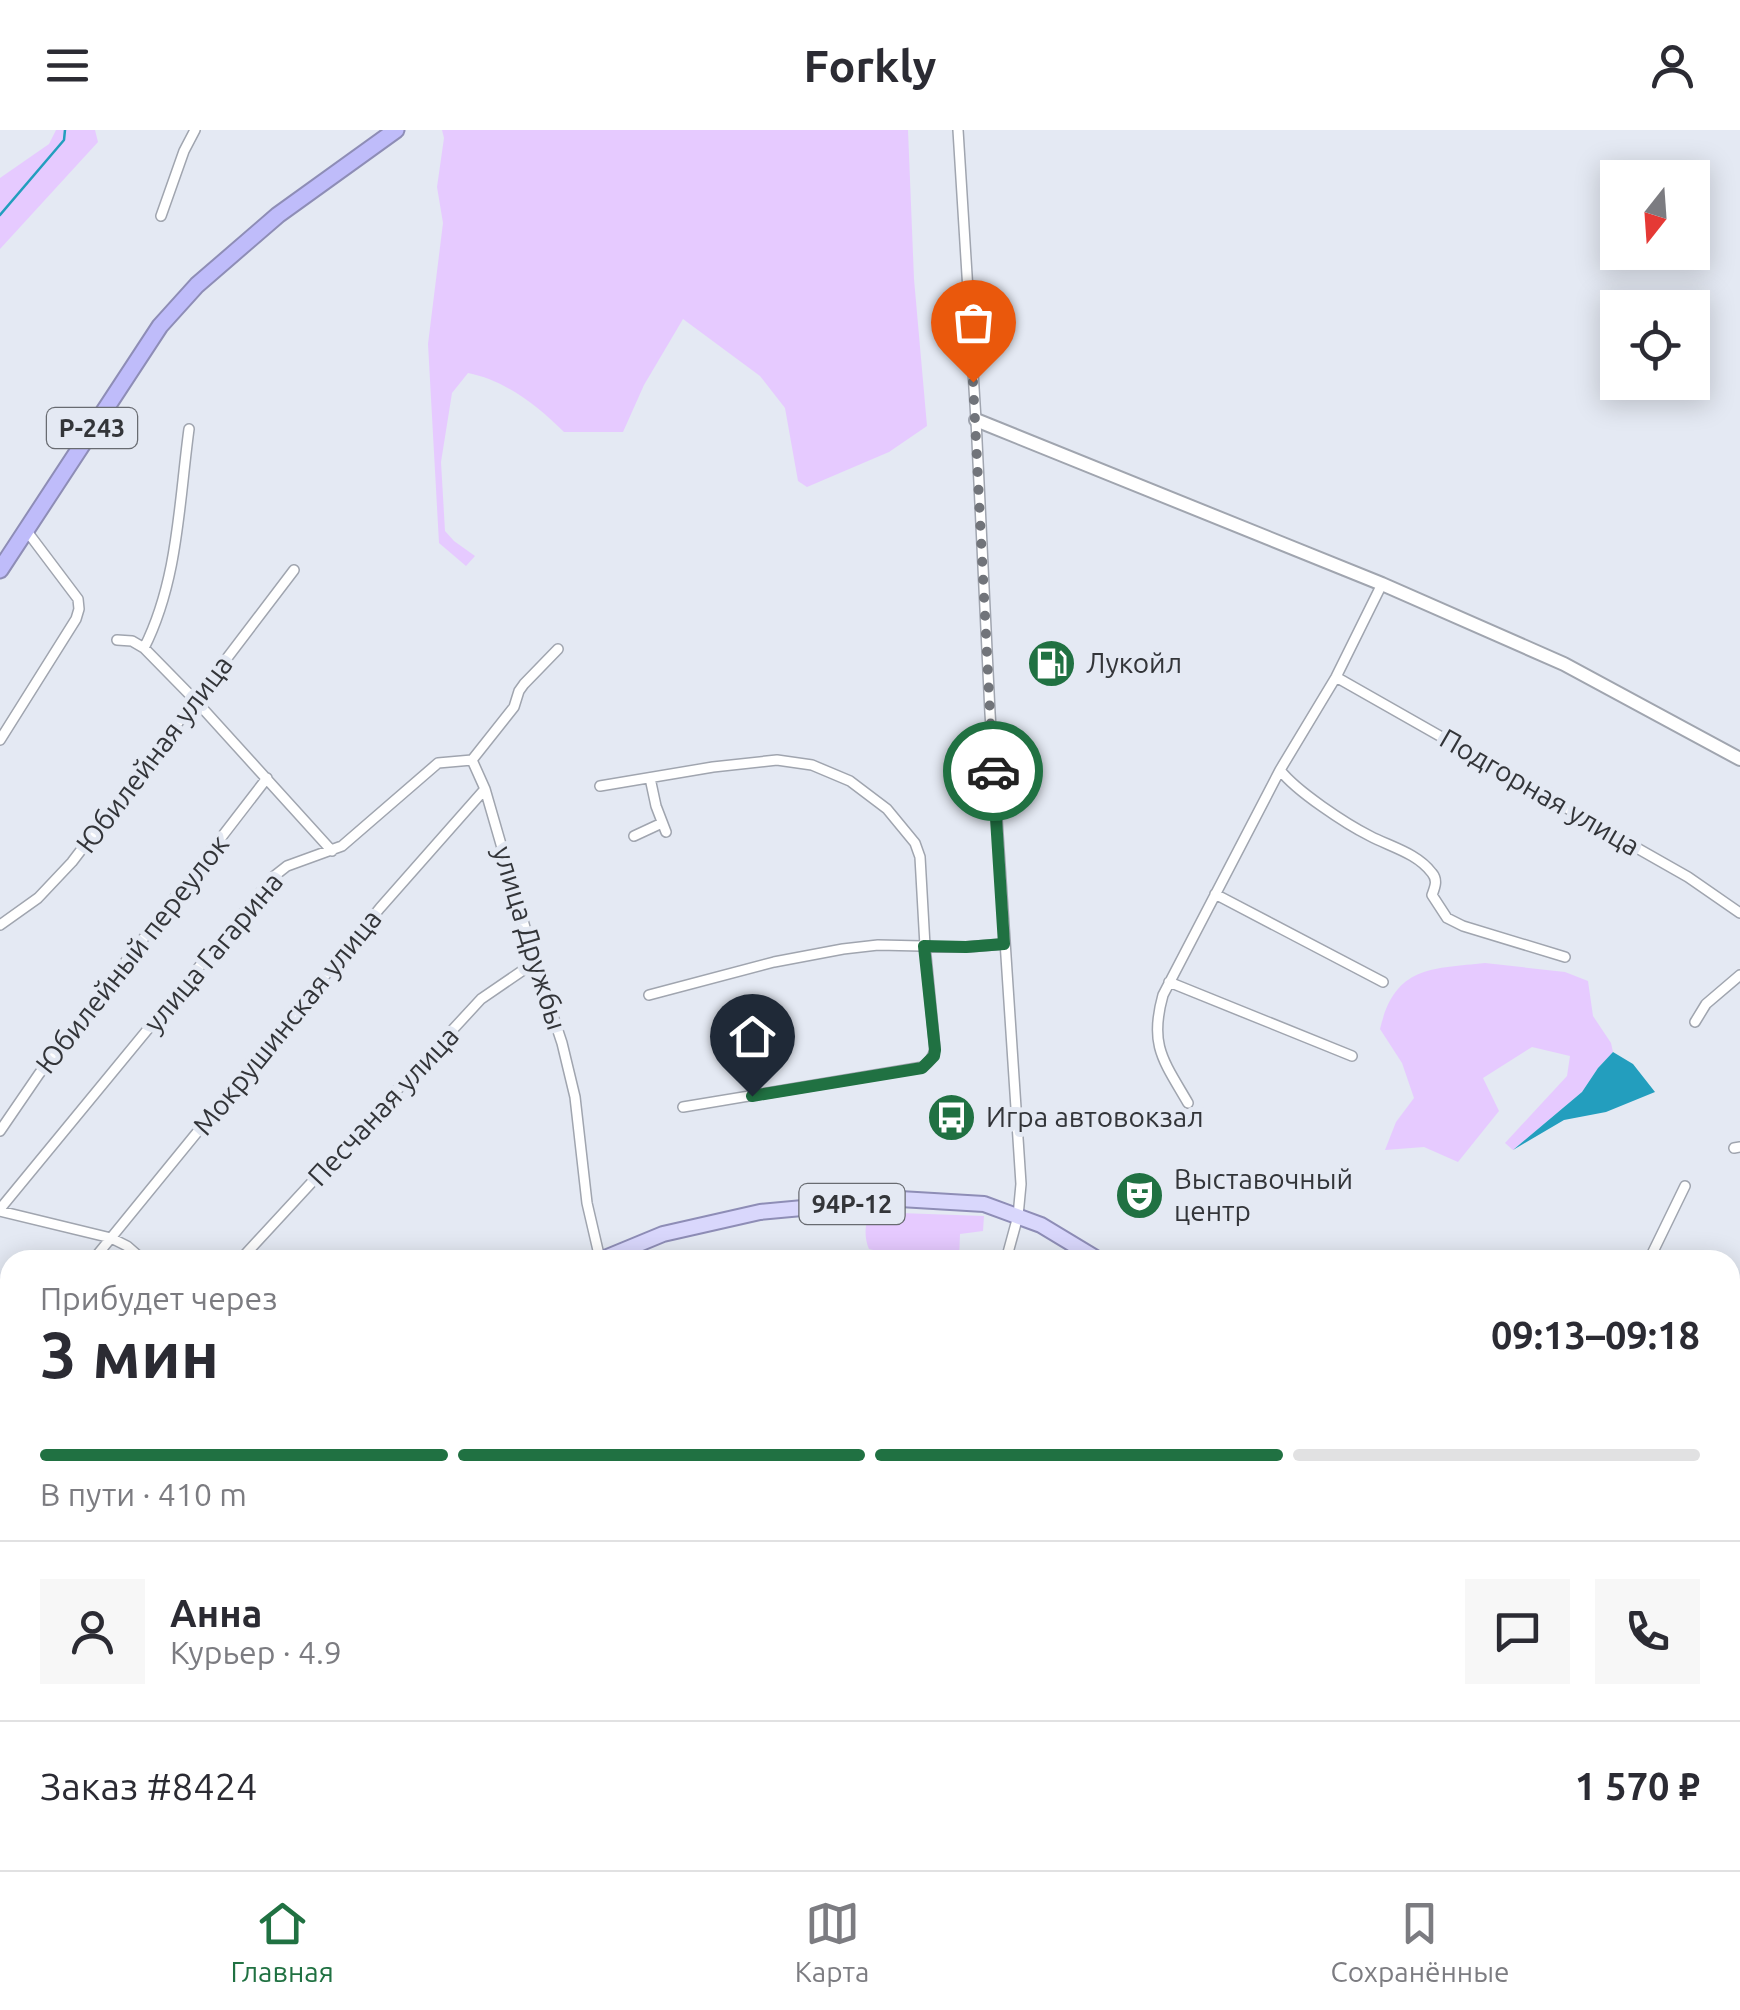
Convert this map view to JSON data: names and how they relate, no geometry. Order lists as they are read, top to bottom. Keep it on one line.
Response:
{"streets":{"highway":["Р-243"],"main road":["94Р-12"],"street":["Юбилейная улица","Подгорная улица","улица Дружбы","улица Гагарина","Юбилейный переулок","Мокрушинская улица","Песчаная улица"]},"crossings":[["улица Дружбы","улица Гагарина"],["улица Дружбы","Мокрушинская улица"],["улица Дружбы","Песчаная улица"]],"places":{"fuel station":["Лукойл"],"bus stop":["Игра автовокзал"],"theatre":["Выставочный центр"]},"north":"bottom","page":{"header":"Forkly","heading":["3 мин","Прибудет через","09:13–09:18"],"panel":["Анна","Курьер · 4.9","Заказ #8424","1 570 ₽"],"bar":"В пути · 410 m","tabs":["Главная","Карта","Сохранённые"]}}
